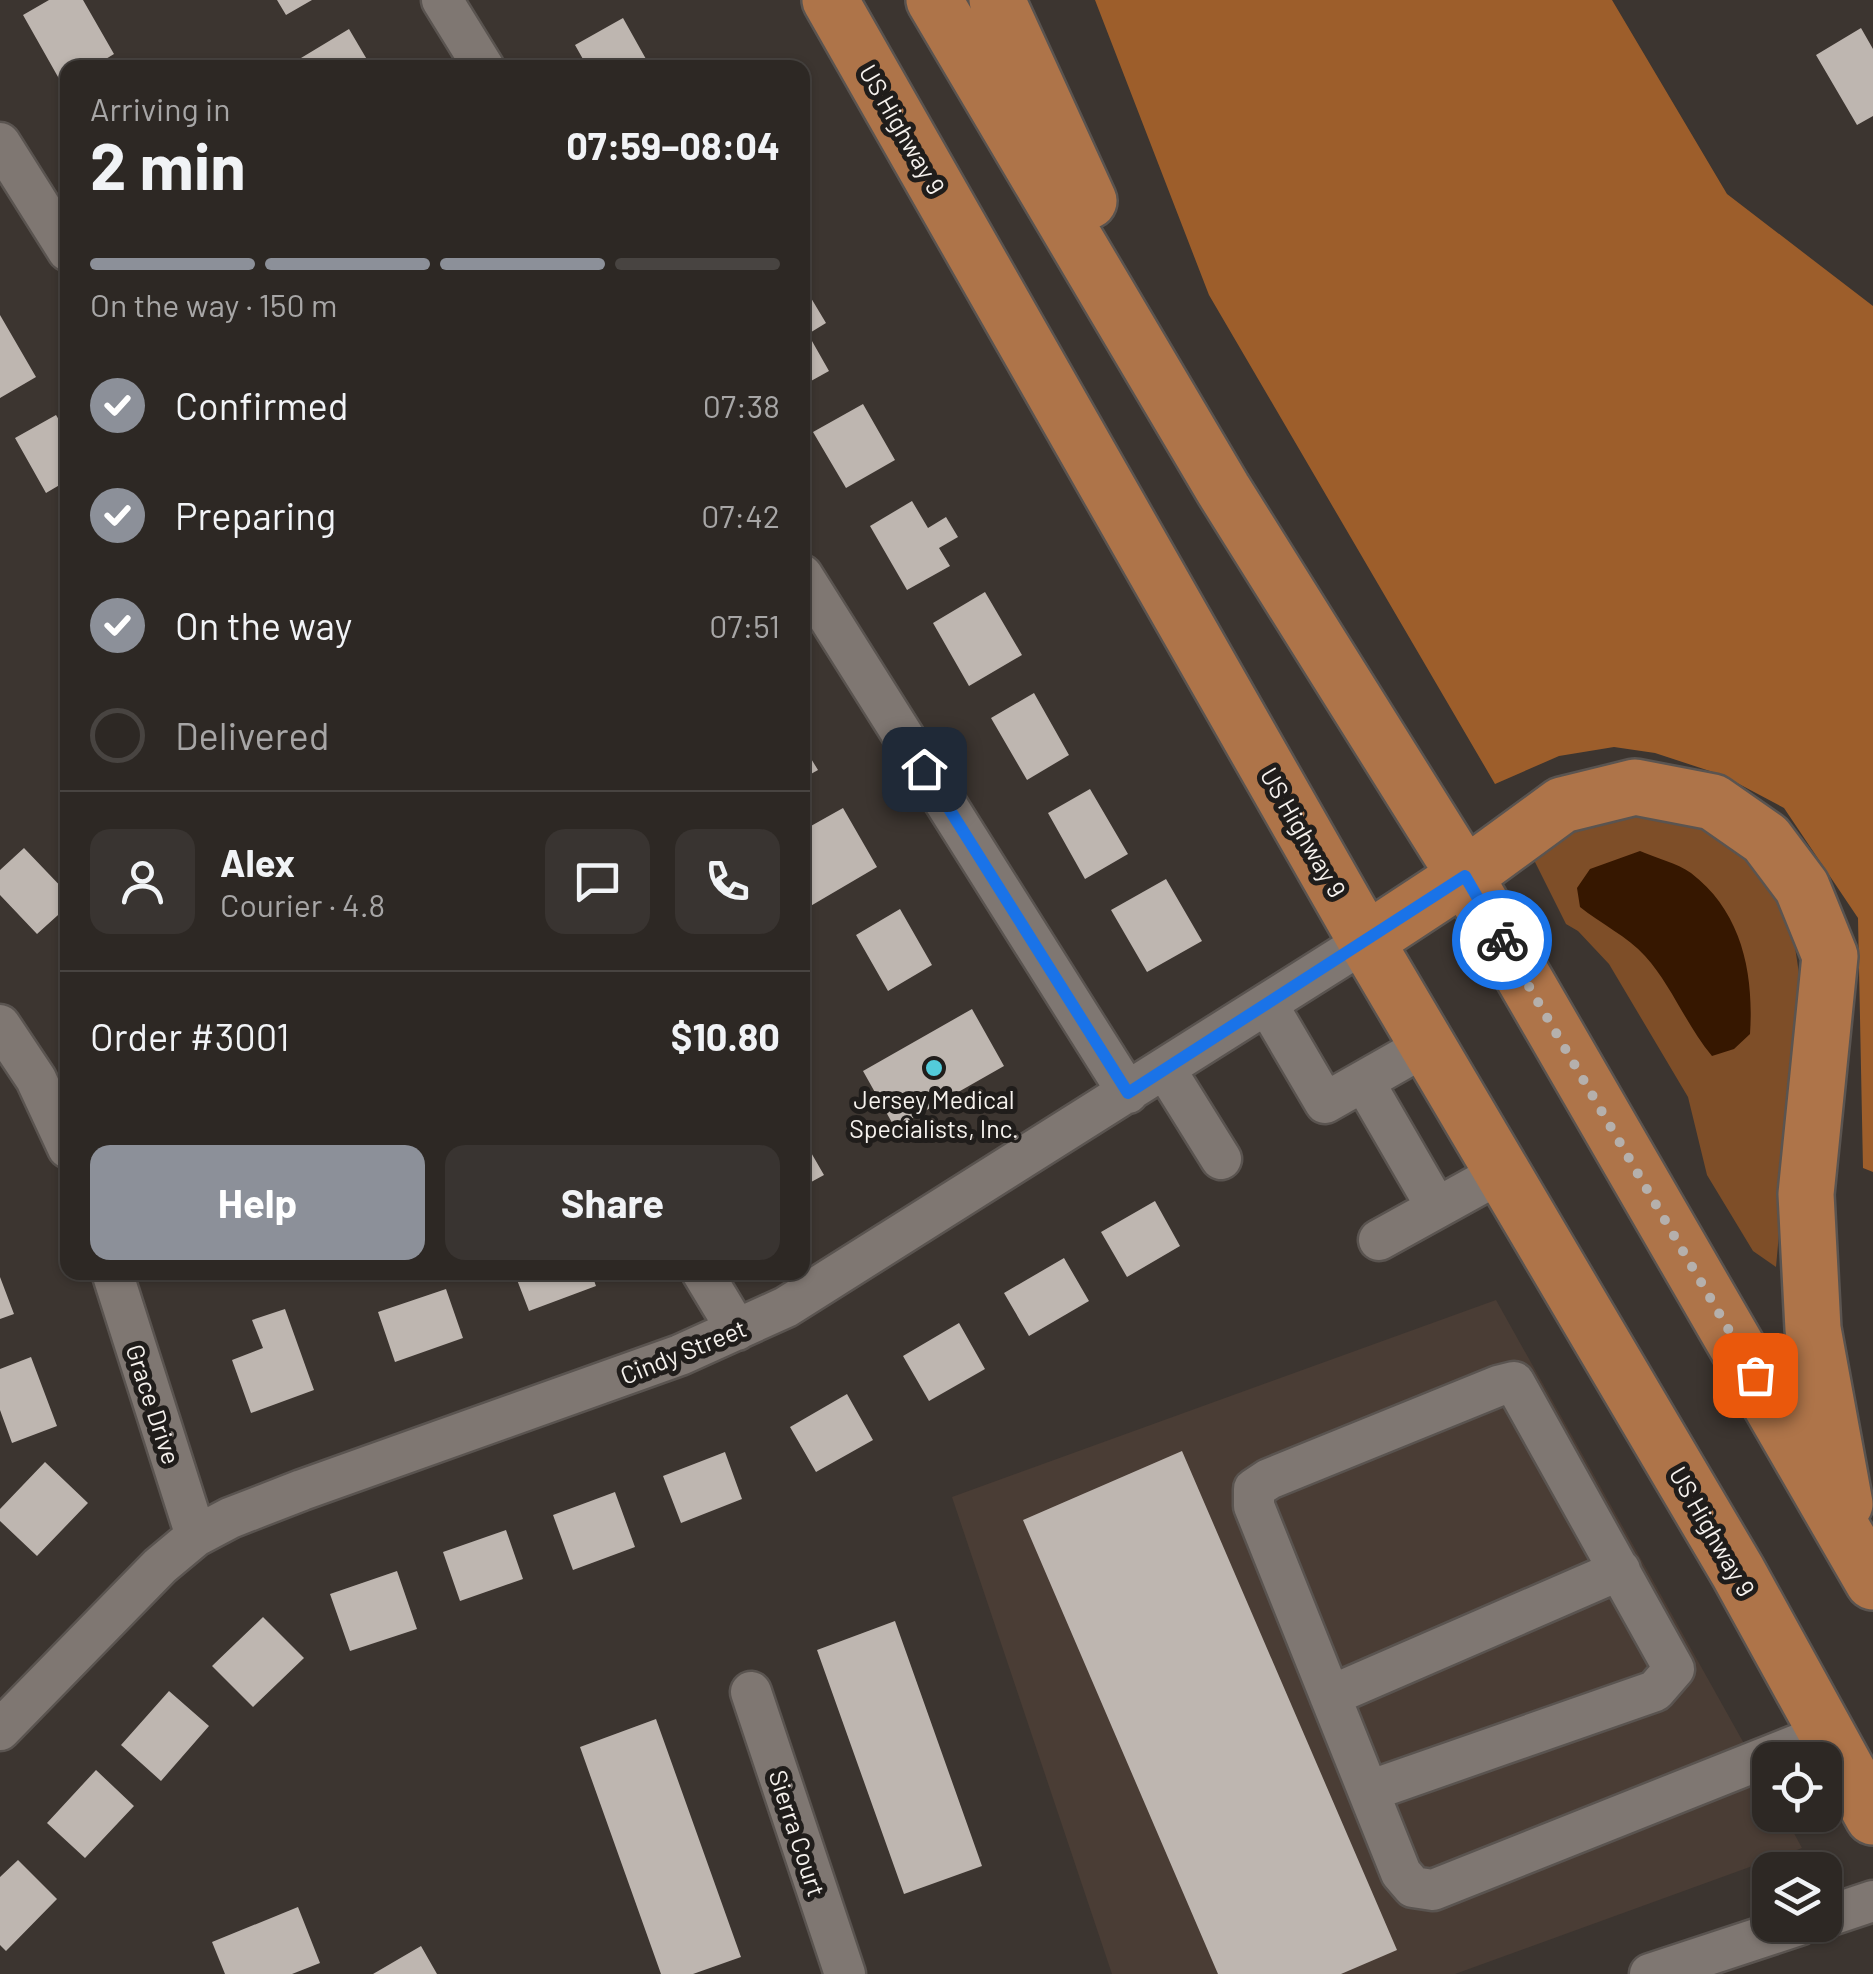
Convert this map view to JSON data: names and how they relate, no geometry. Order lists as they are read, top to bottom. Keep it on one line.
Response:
{"streets":{"highway":["US Highway 9"],"street":["Cindy Street","Grace Drive","Sierra Court"]},"crossings":[["US Highway 9","Cindy Street"],["Cindy Street","Grace Drive"]],"places":["Jersey Medical Specialists, Inc."],"page":{"heading":["2 min","Arriving in","07:59–08:04"],"panel":["Alex","Courier · 4.8","Order #3001","$10.80"],"bar":"On the way · 150 m","list":[["Confirmed","07:38"],["Preparing","07:42"],["On the way","07:51"],"Delivered"],"buttons":["Help","Share"]}}
